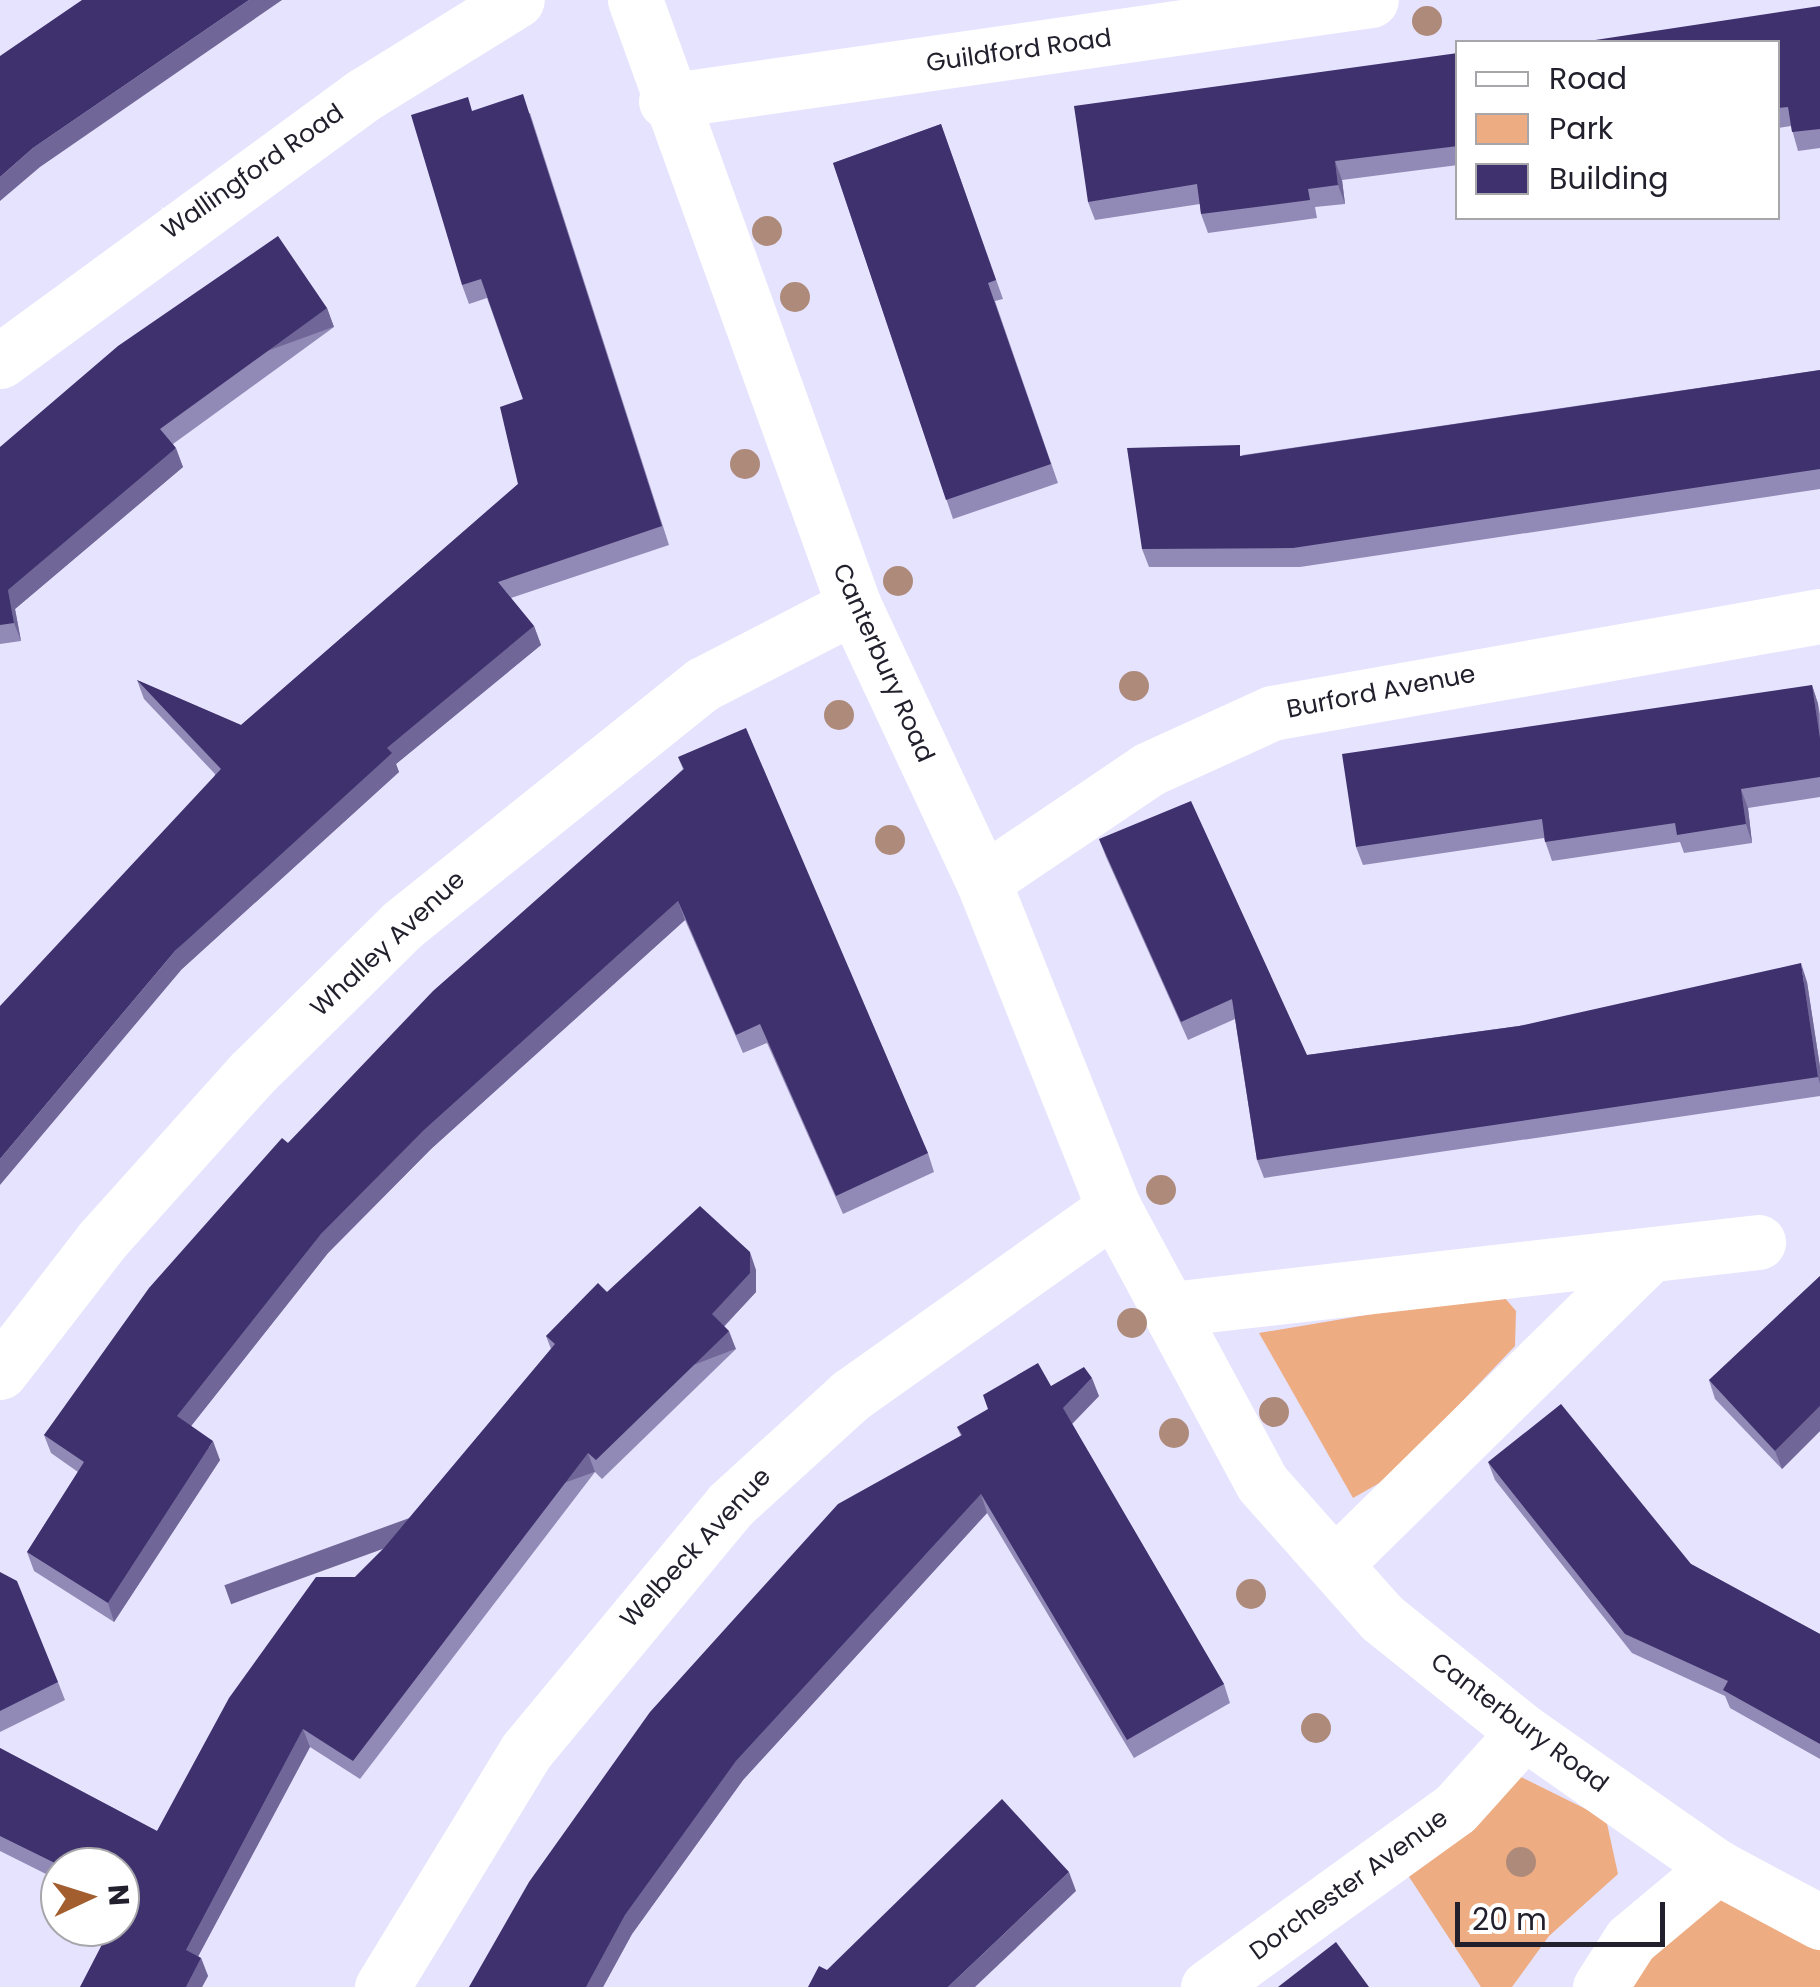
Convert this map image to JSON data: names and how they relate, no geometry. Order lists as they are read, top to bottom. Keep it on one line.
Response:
{"streets":{"street":["Guildford Road","Wallingford Road","Canterbury Road","Burford Avenue","Whalley Avenue","Welbeck Avenue","Dorchester Avenue"]},"crossings":[["Guildford Road","Canterbury Road"],["Canterbury Road","Burford Avenue"],["Canterbury Road","Whalley Avenue"],["Canterbury Road","Welbeck Avenue"],["Canterbury Road","Dorchester Avenue"]],"legend":["Road","Park","Building"],"scale_bar":"20 m","north":"right"}
